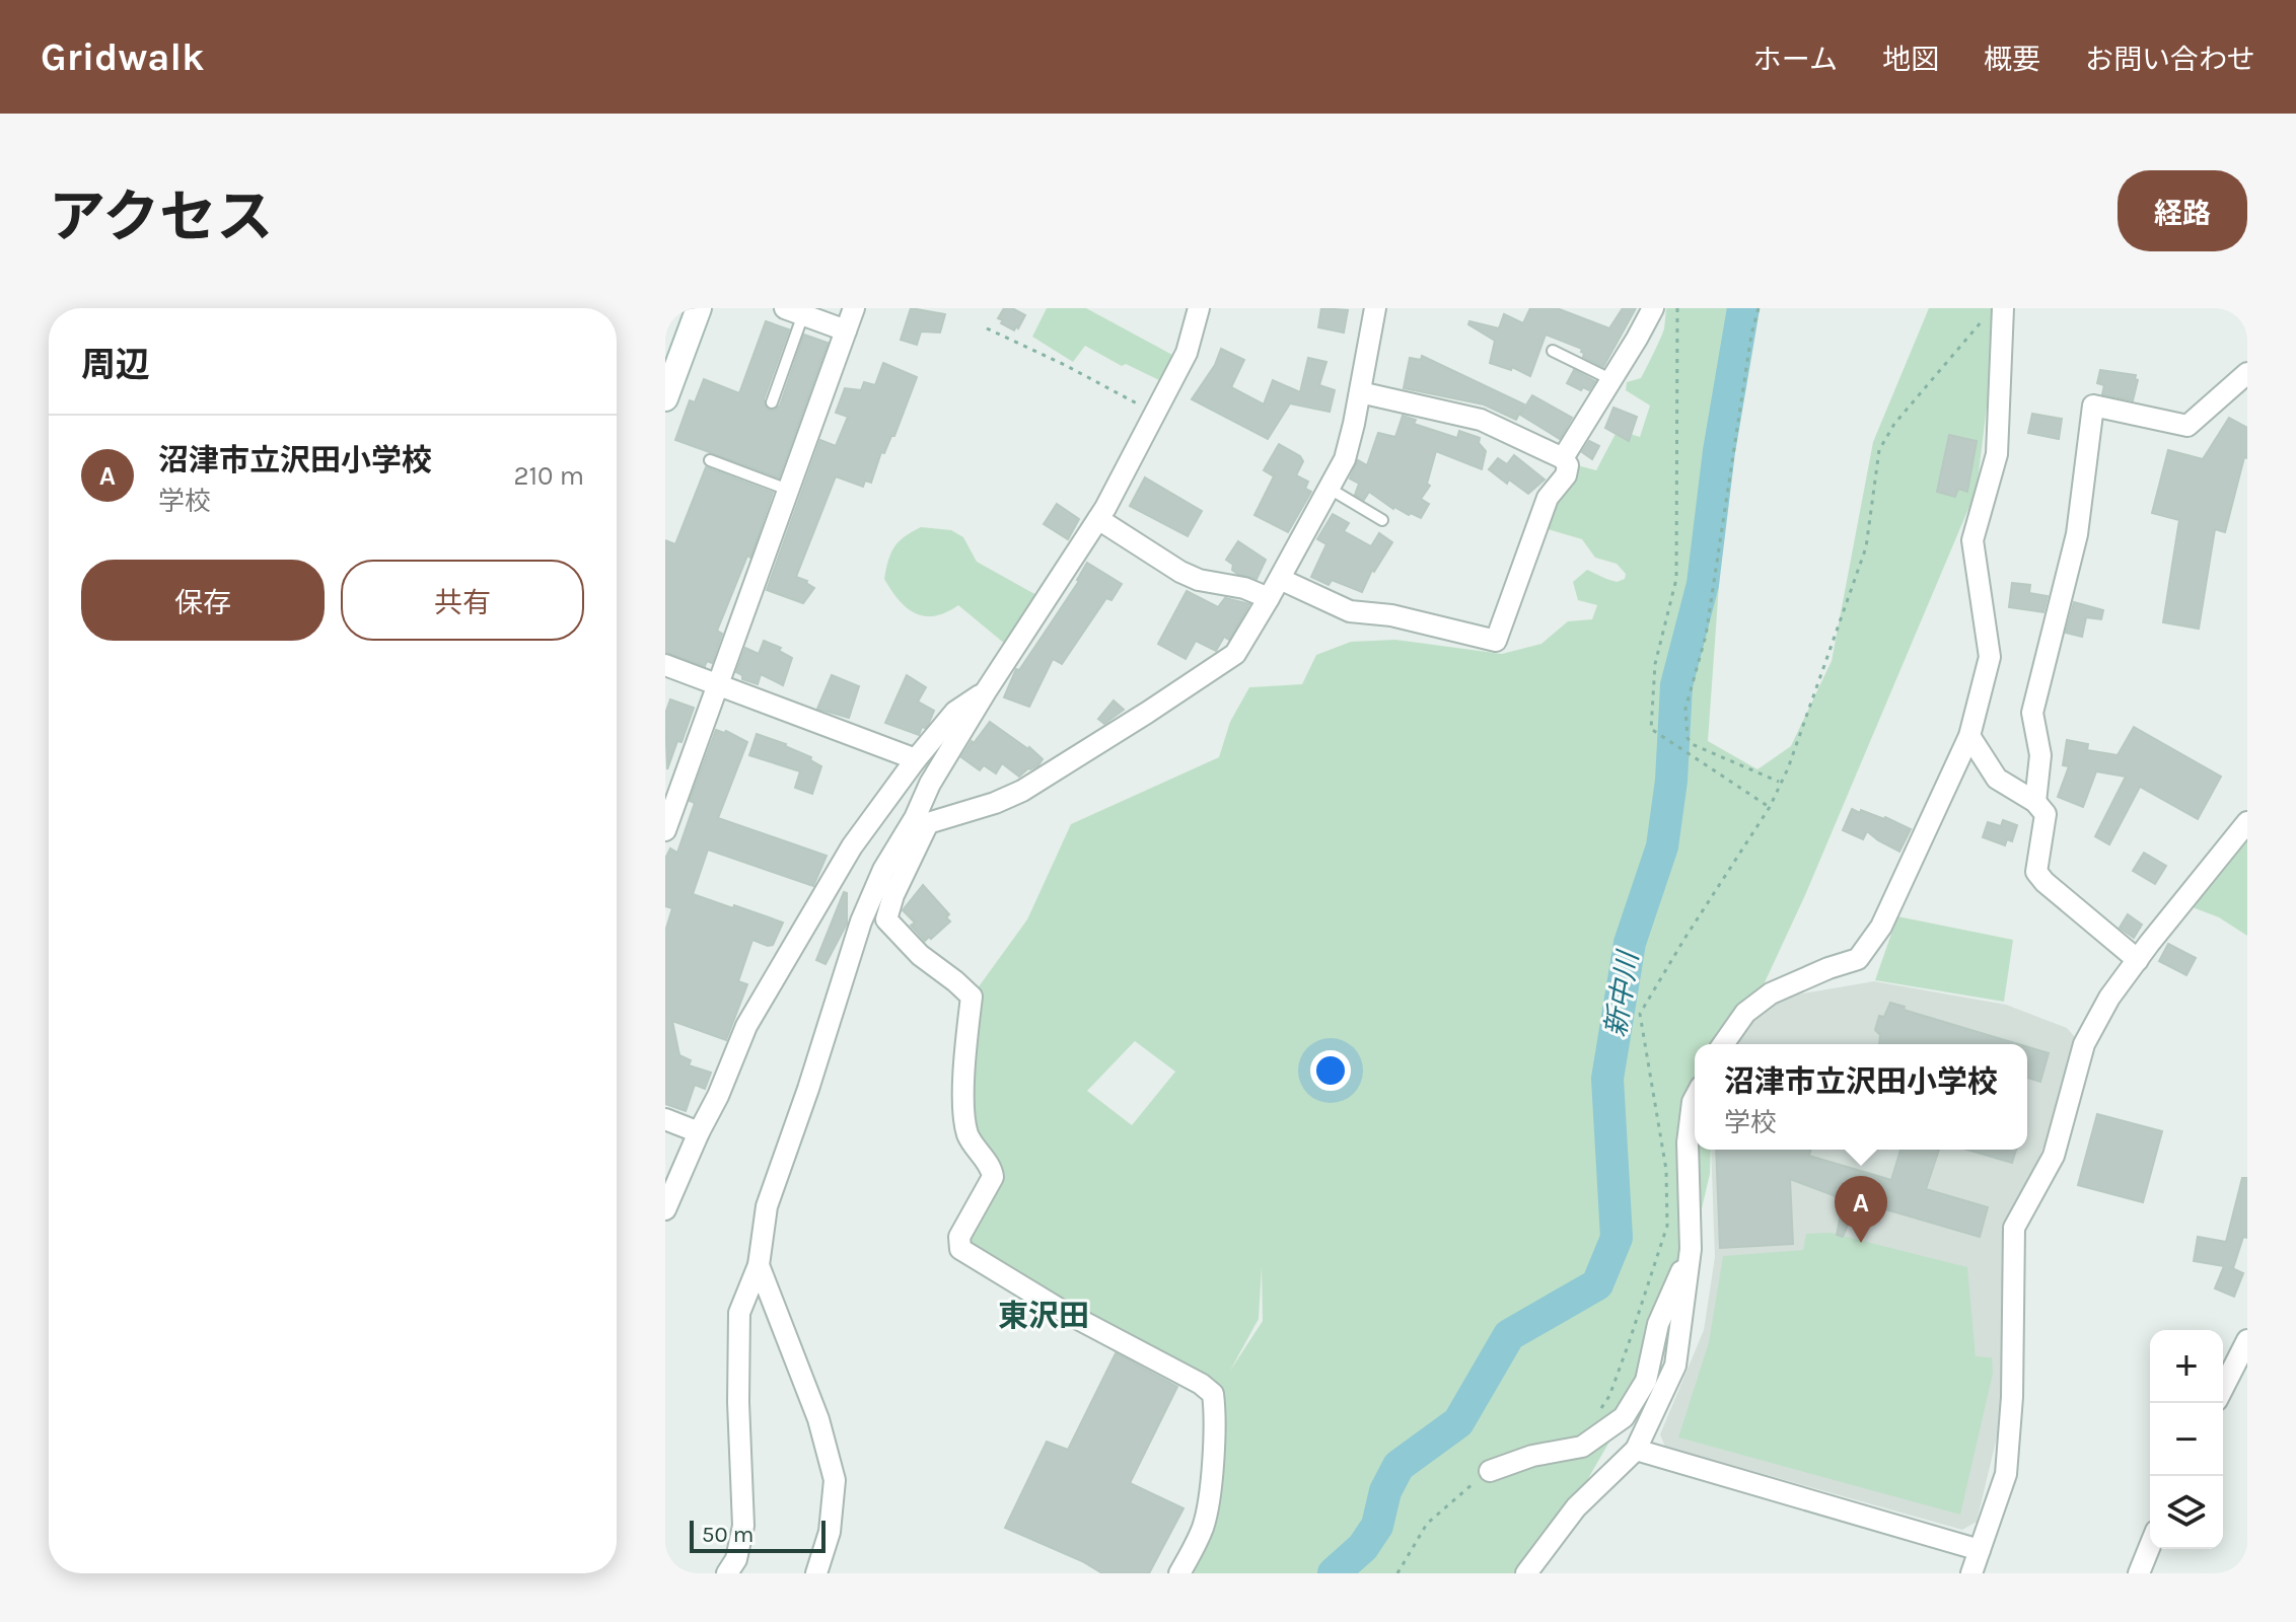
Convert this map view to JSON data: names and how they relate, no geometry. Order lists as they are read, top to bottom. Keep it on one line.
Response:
{"districts":["東沢田"],"water":["新中川"],"scale_bar":"50 m","page":{"header":"Gridwalk","nav":["ホーム","地図","概要","お問い合わせ"],"title":"アクセス","buttons":["経路",["保存","共有"]],"heading":"周辺","list":[{"mark":"A","name":"沼津市立沢田小学校","note":"学校","value":"210 m"}],"popup":["沼津市立沢田小学校","学校"],"pins":"A","map_buttons":["+","−"],"scale":"50 m"}}
